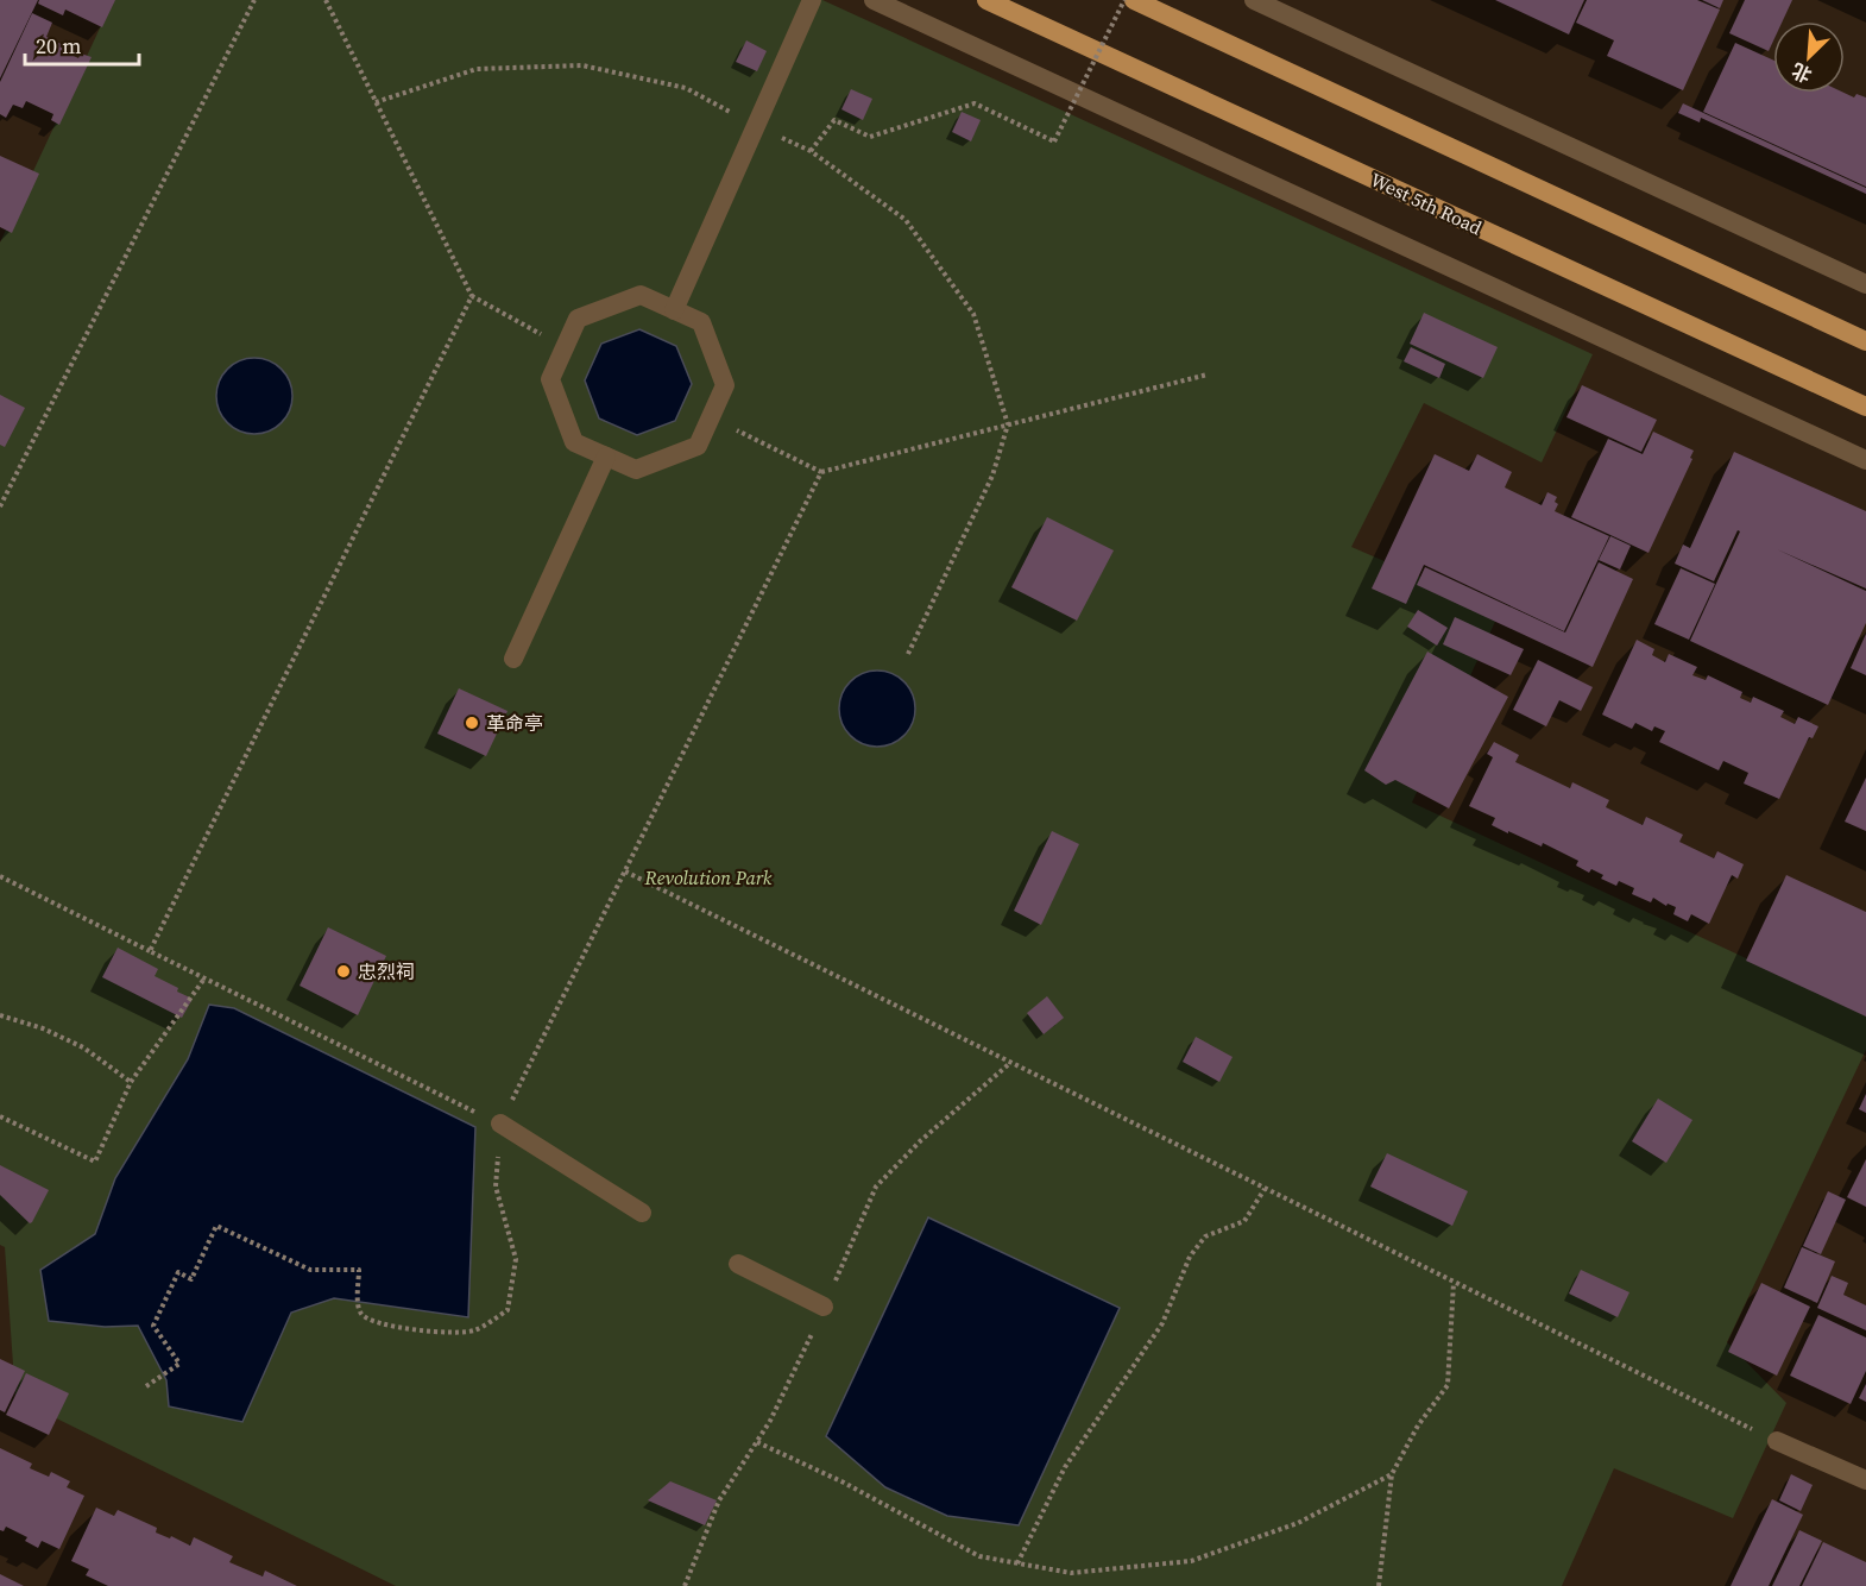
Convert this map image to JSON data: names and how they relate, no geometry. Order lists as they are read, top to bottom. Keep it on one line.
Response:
{"streets":{"main road":["West 5th Road"]},"parks":["Revolution Park"],"places":["革命亭","忠烈祠"],"scale_bar":"20 m","north":"bottom left"}
